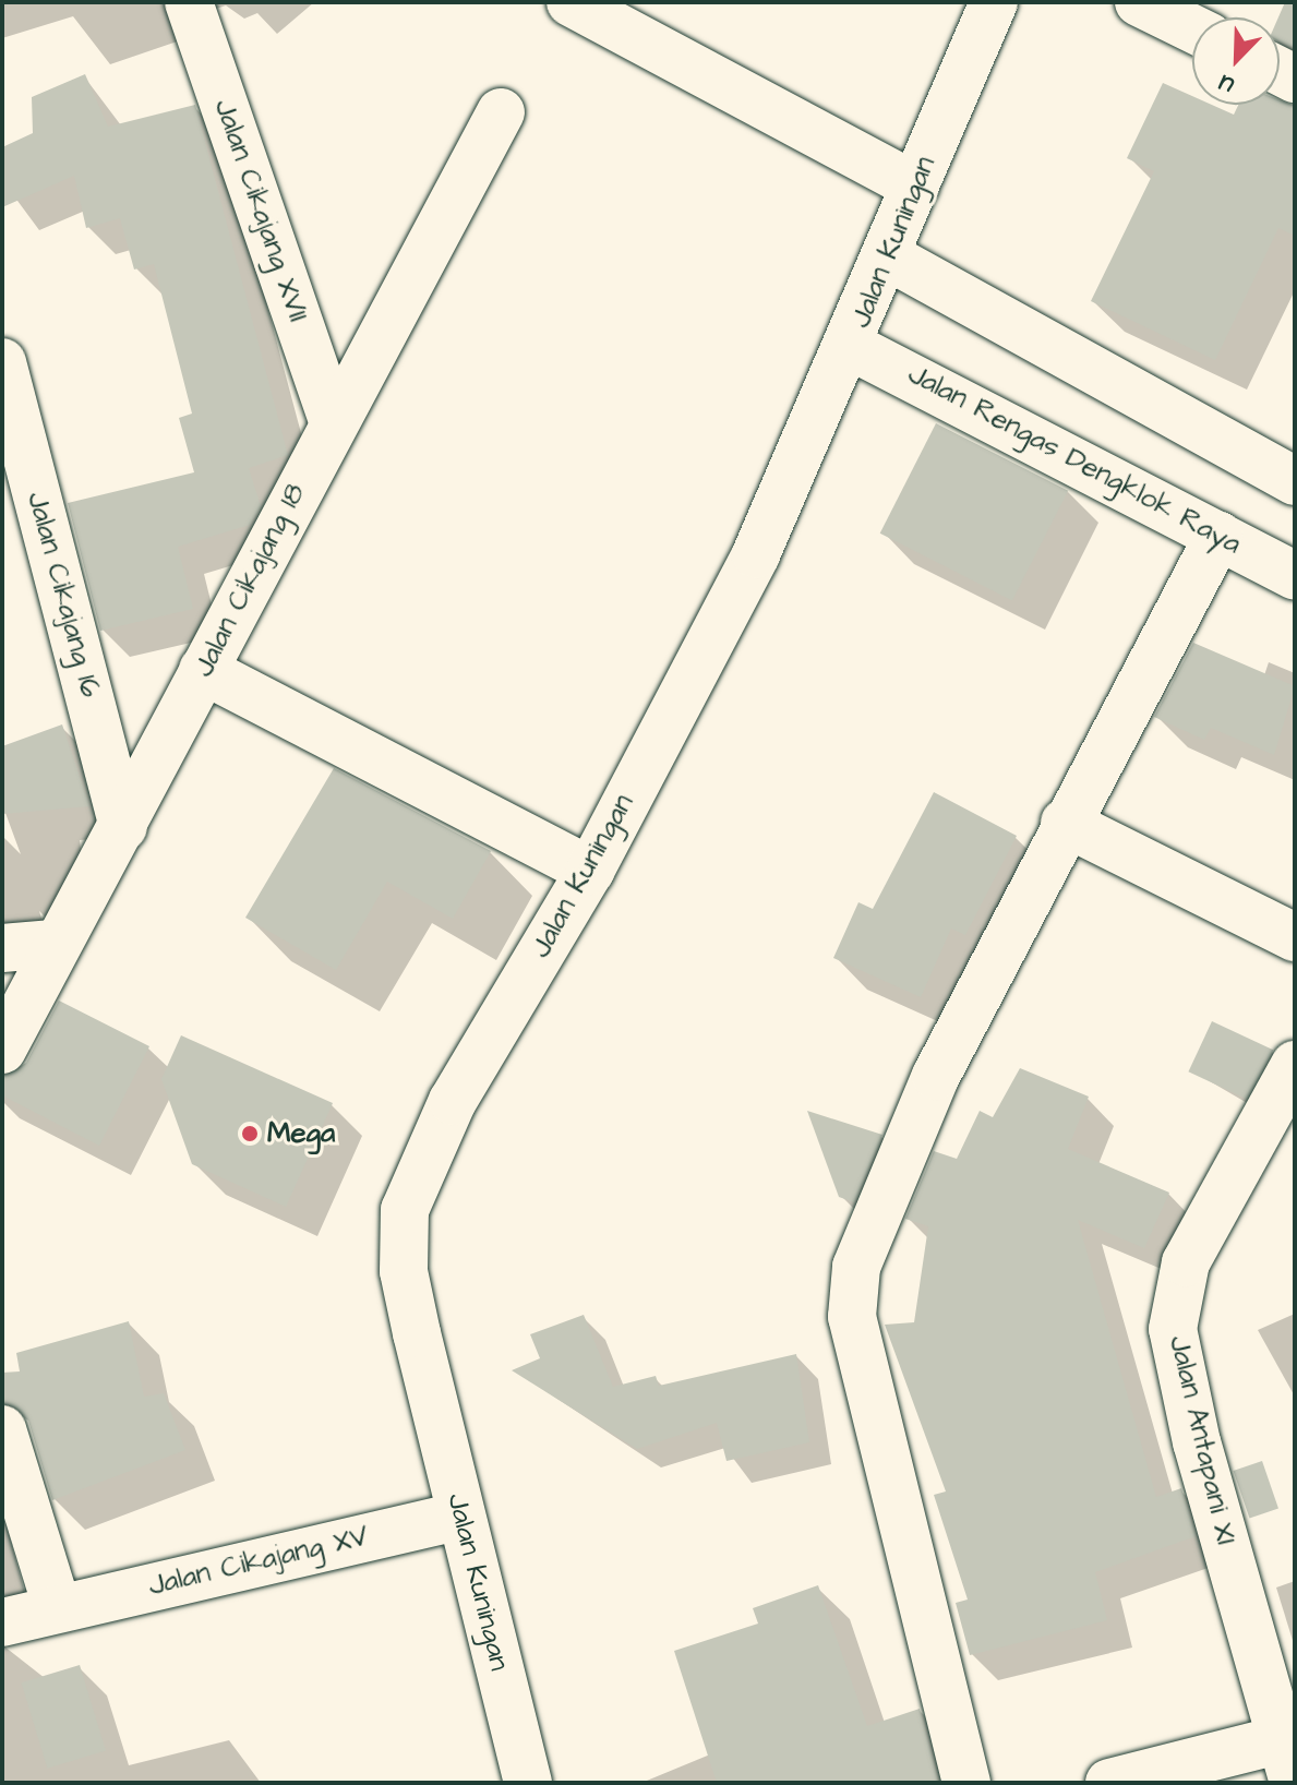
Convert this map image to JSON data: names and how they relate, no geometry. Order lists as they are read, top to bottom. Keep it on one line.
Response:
{"streets":{"street":["Jalan Cikajang XVII","Jalan Kuningan","Jalan Rengas Dengklok Raya","Jalan Cikajang 18","Jalan Cikajang 16","Jalan Antapani XI","Jalan Cikajang XV"]},"crossings":[["Jalan Cikajang XVII","Jalan Cikajang 18"],["Jalan Kuningan","Jalan Rengas Dengklok Raya"],["Jalan Kuningan","Jalan Cikajang XV"],["Jalan Cikajang 18","Jalan Cikajang 16"]],"places":["Mega"],"north":"bottom left"}
